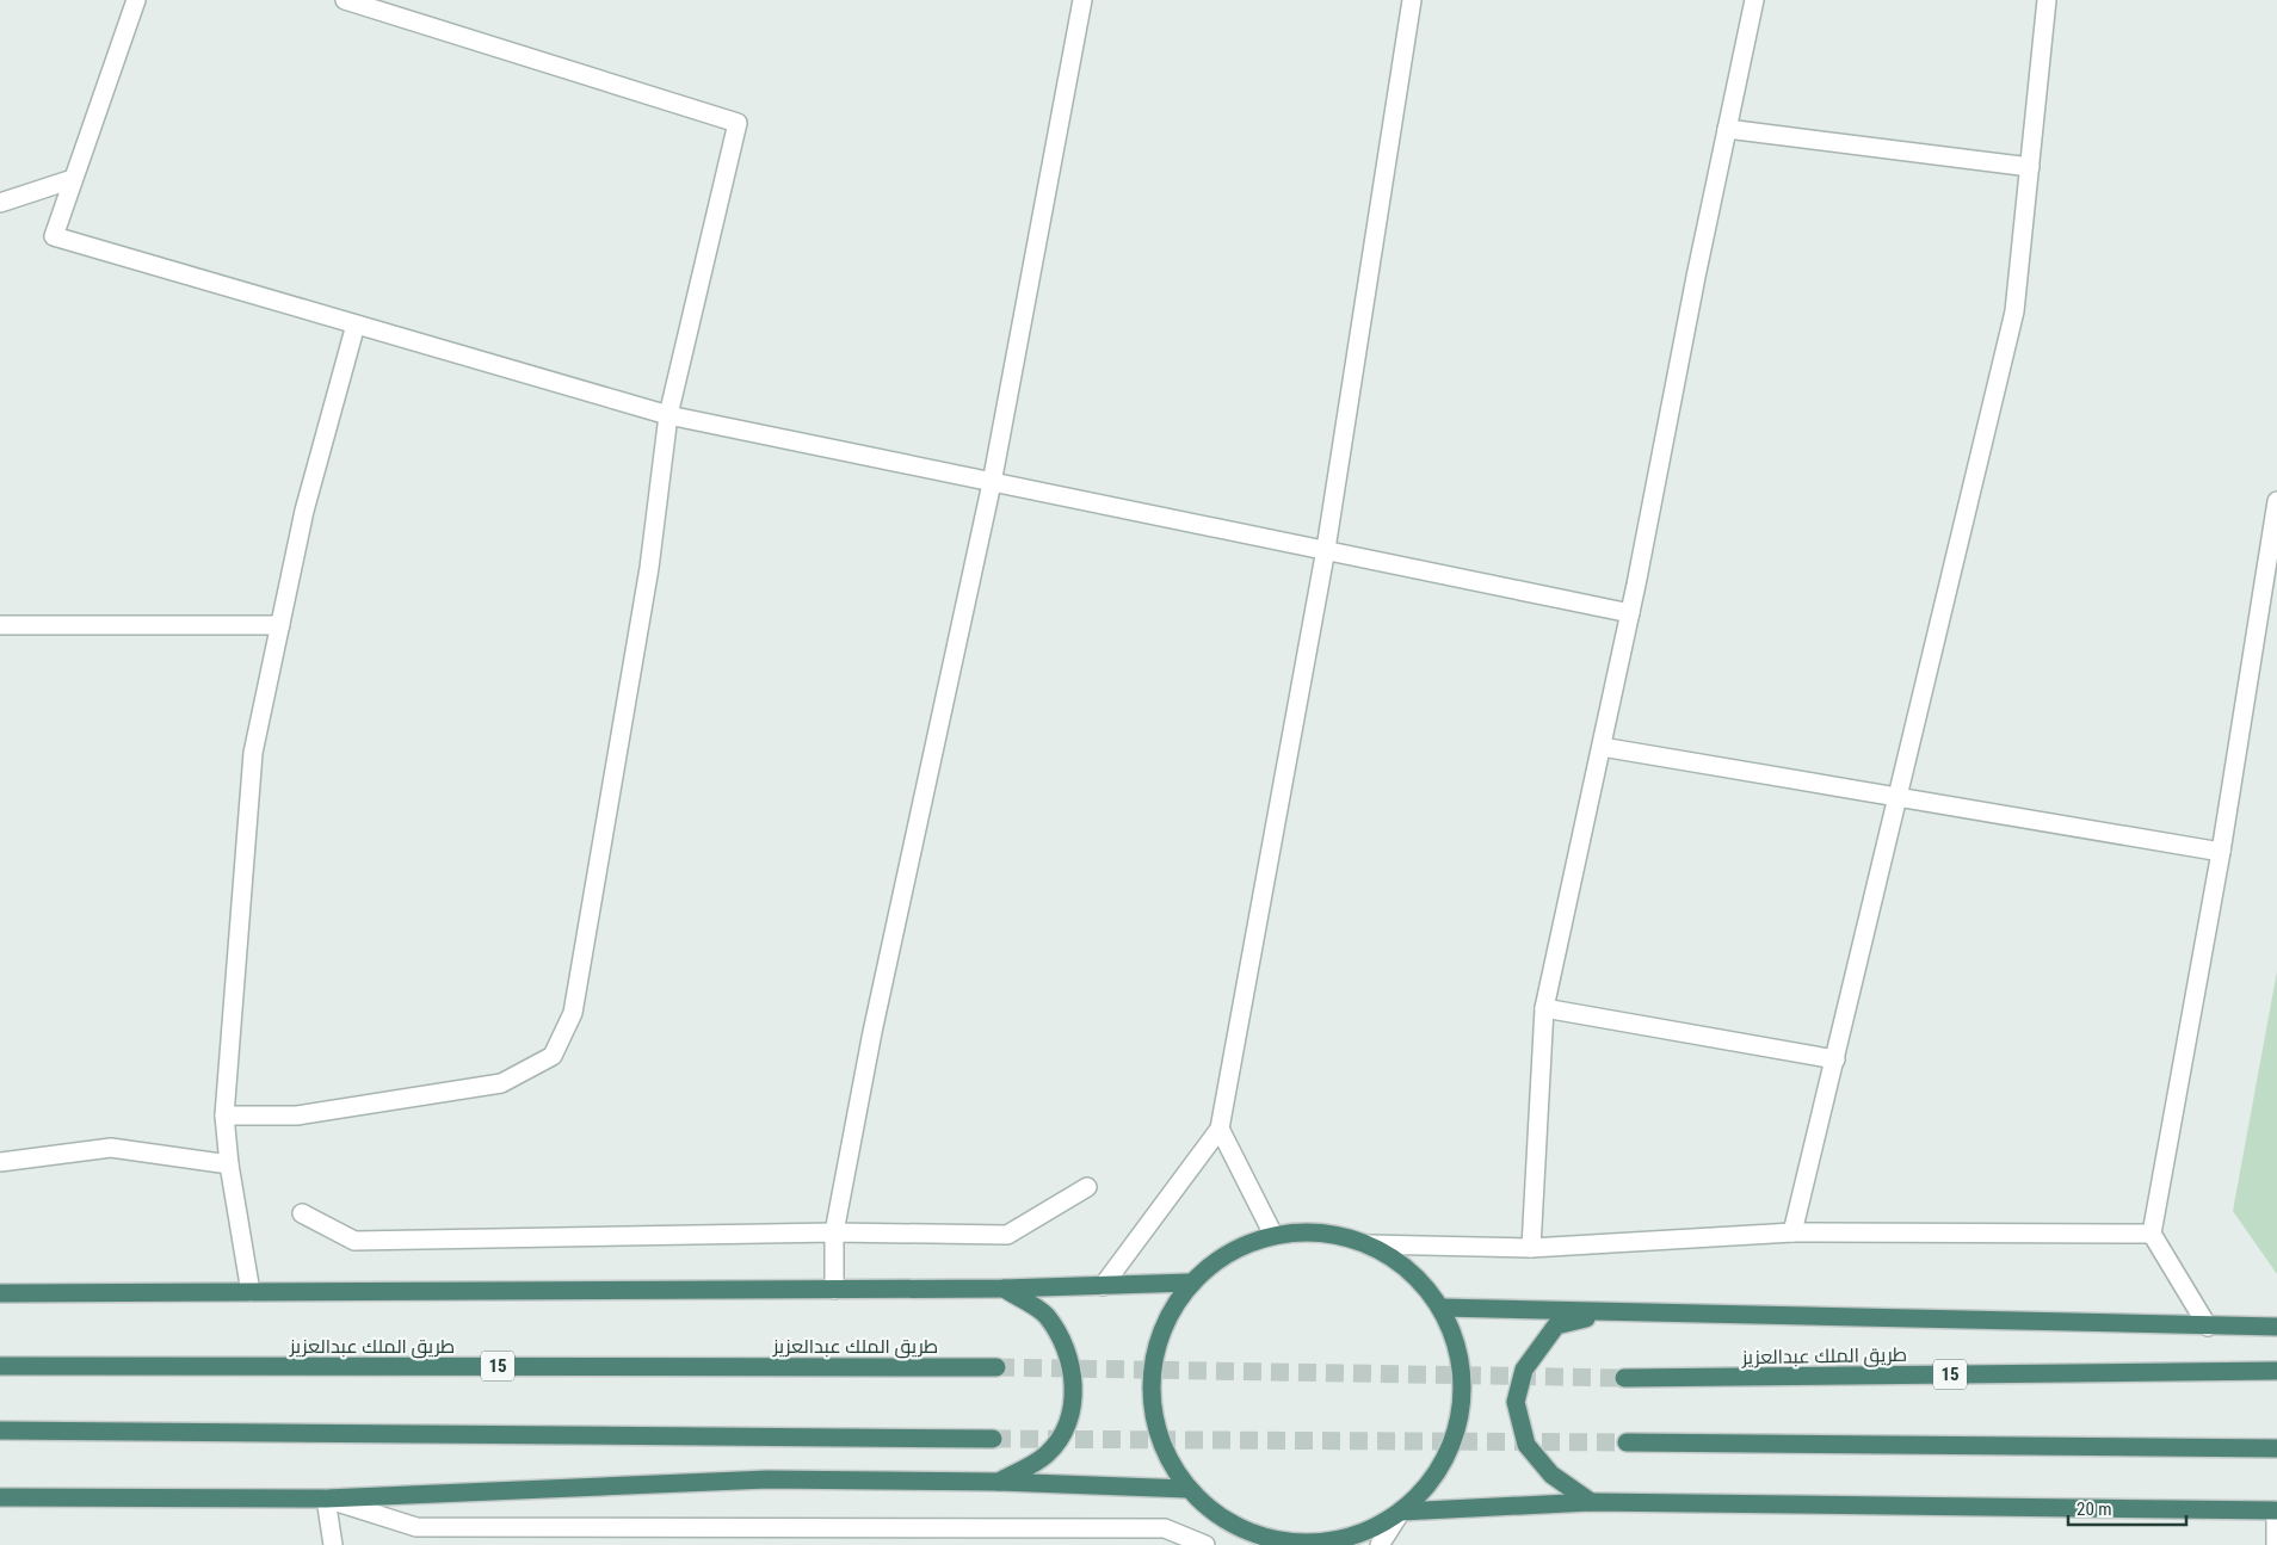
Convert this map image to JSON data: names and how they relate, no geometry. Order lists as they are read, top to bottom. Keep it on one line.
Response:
{"streets":{"highway":["طريق الملك عبدالعزيز","15"]},"scale_bar":"20 m"}
